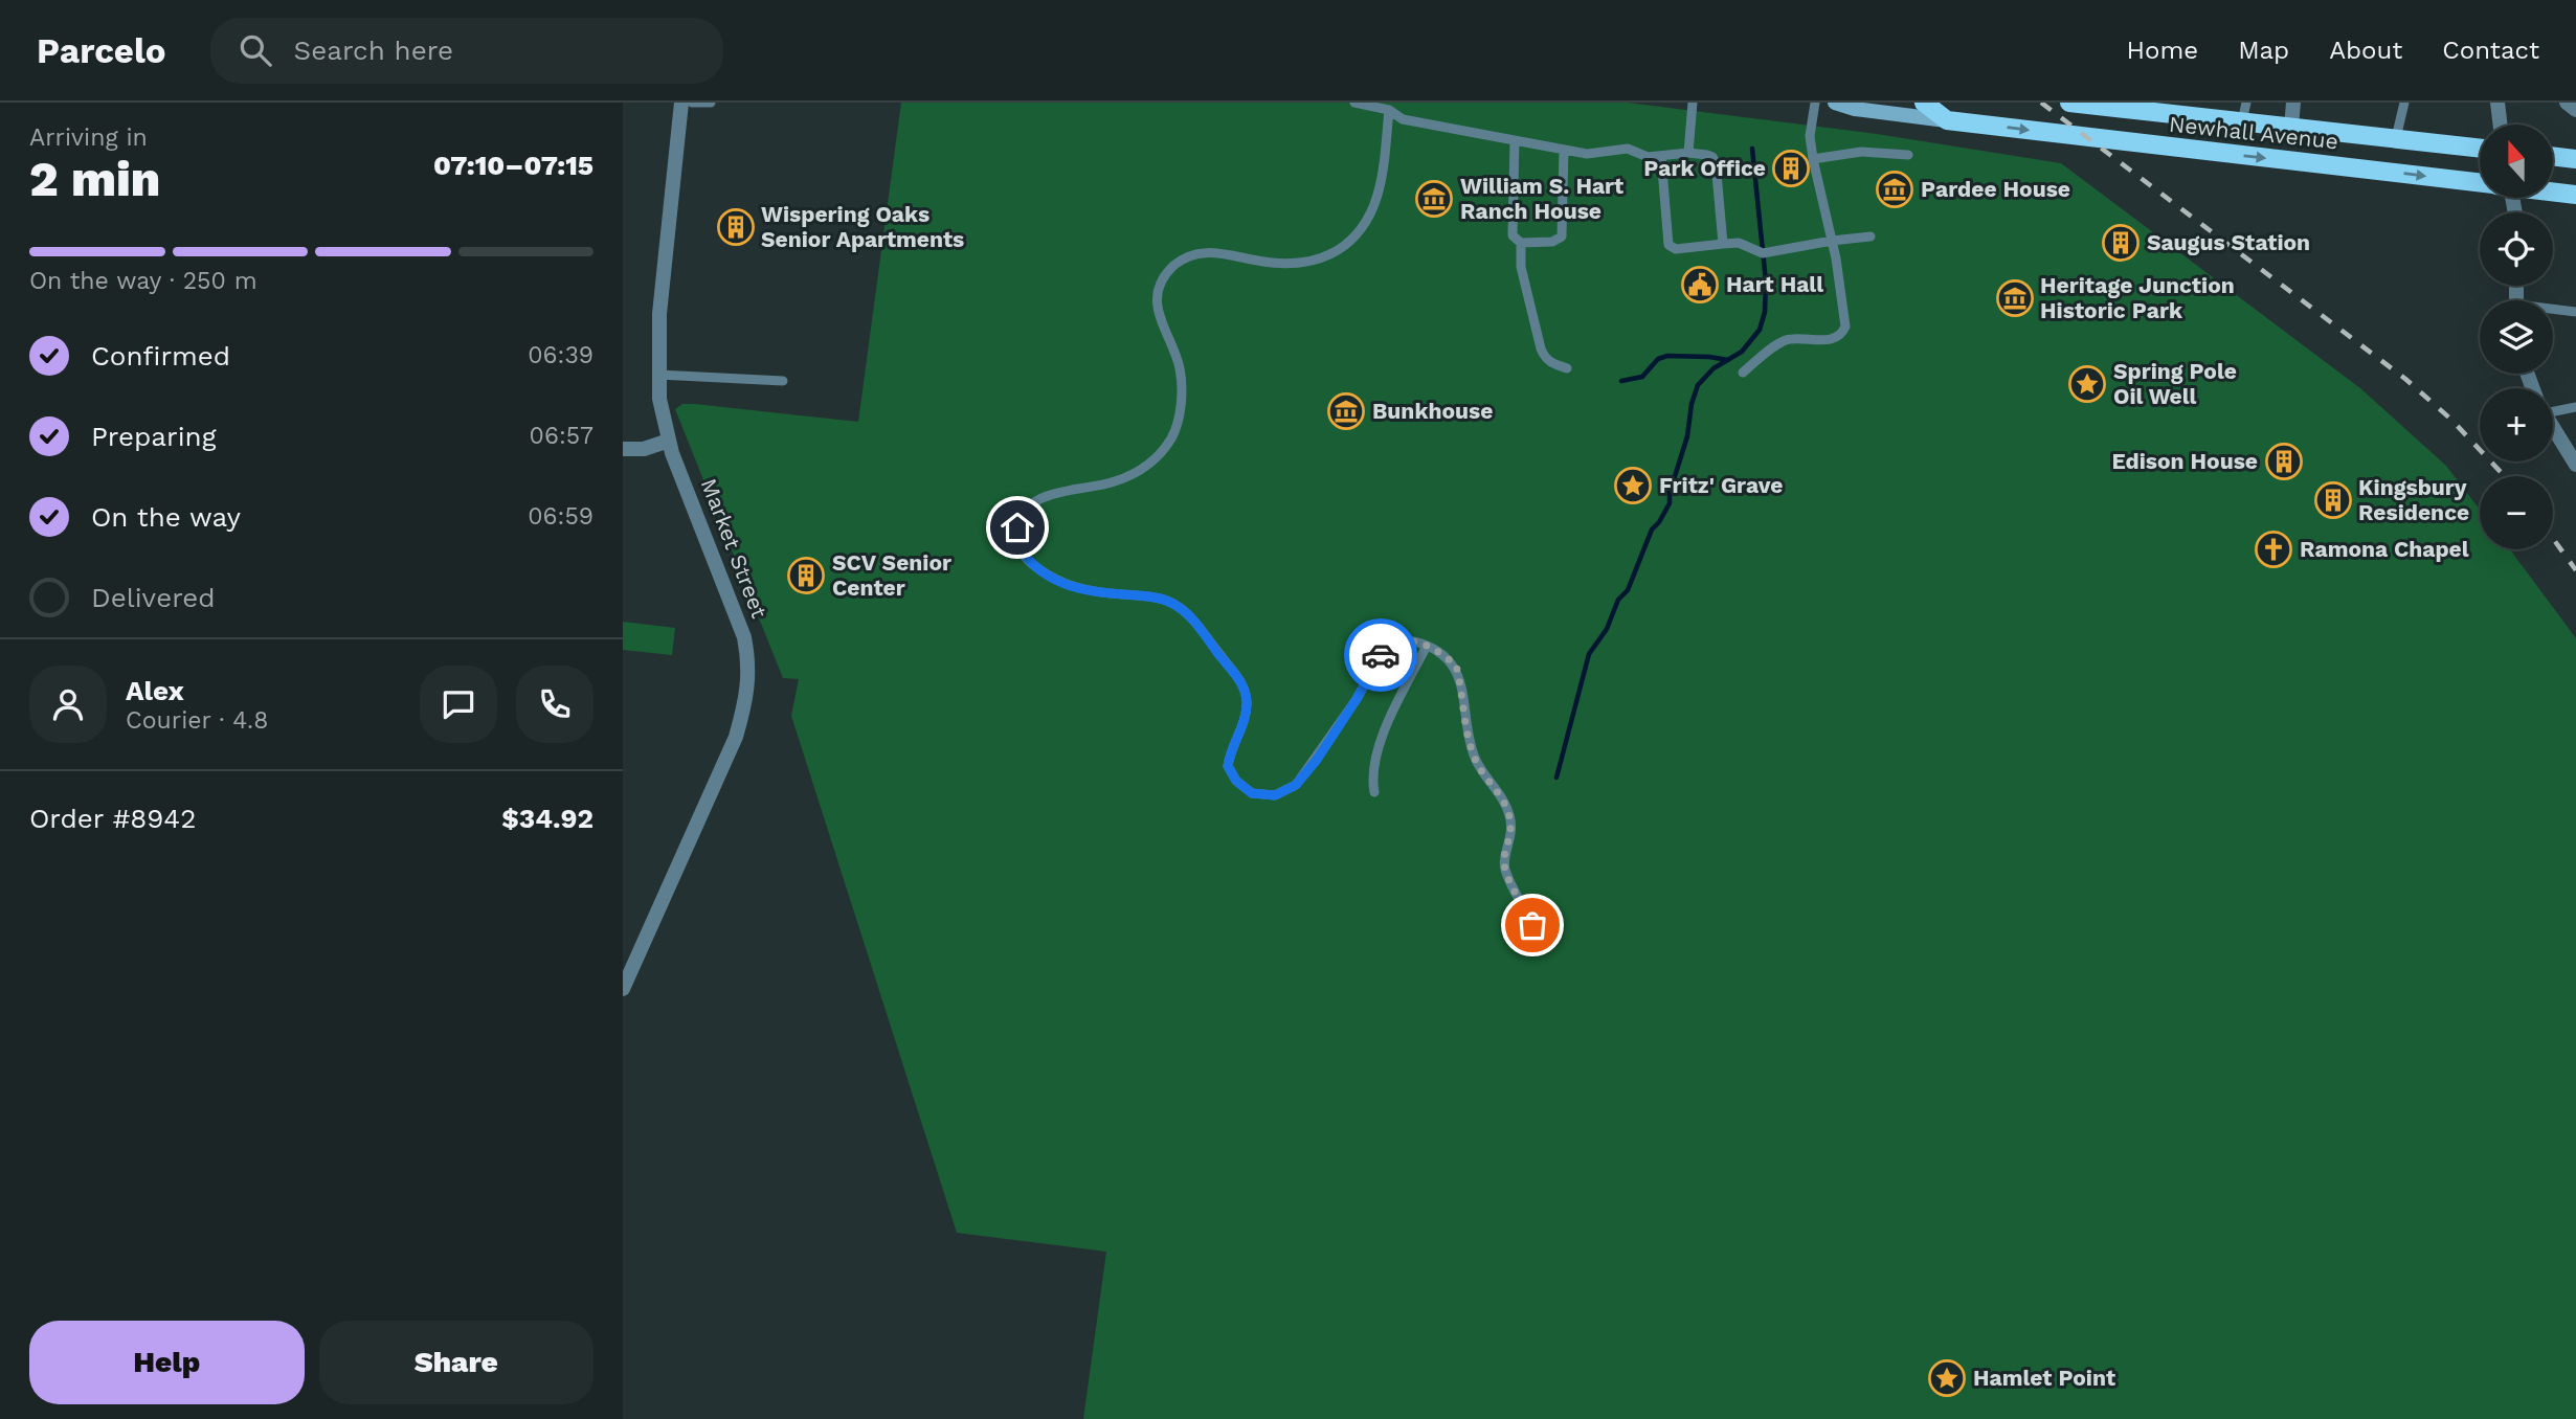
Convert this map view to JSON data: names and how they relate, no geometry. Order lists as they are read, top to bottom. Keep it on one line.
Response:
{"streets":{"main road":["Newhall Avenue"],"street":["Market Street"]},"one_way":["Newhall Avenue"],"places":{"building":["Park Office","Wispering Oaks Senior Apartments","Saugus Station","Edison House","Kingsbury Residence","SCV Senior Center"],"museum":["Pardee House","William S. Hart Ranch House","Heritage Junction Historic Park","Bunkhouse"],"public building":["Hart Hall"],"place":["Spring Pole Oil Well","Fritz' Grave","Hamlet Point"],"church":["Ramona Chapel"]},"north":"top","page":{"header":"Parcelo","search":"Search here","nav":["Home","Map","About","Contact"],"heading":["2 min","Arriving in","07:10–07:15"],"panel":["Alex","Courier · 4.8","Order #8942","$34.92"],"map_buttons":["+","−"],"bar":"On the way · 250 m","list":[["Confirmed","06:39"],["Preparing","06:57"],["On the way","06:59"],"Delivered"],"buttons":["Help","Share"]}}
